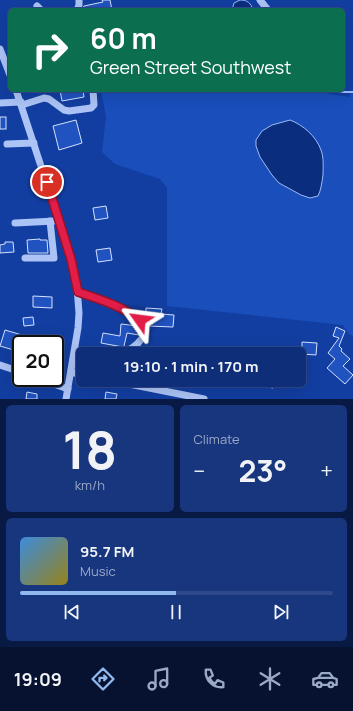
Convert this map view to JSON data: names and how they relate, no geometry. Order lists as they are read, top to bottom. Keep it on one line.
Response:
{"page":{"turn":["60 m","Green Street Southwest"],"limit":"20","trip":"19:10 · 1 min · 170 m","tile":[["18","km/h"],"Climate"],"heat":["−","23°","+"],"song":["95.7 FM","Music"],"tabs":"19:09"}}
